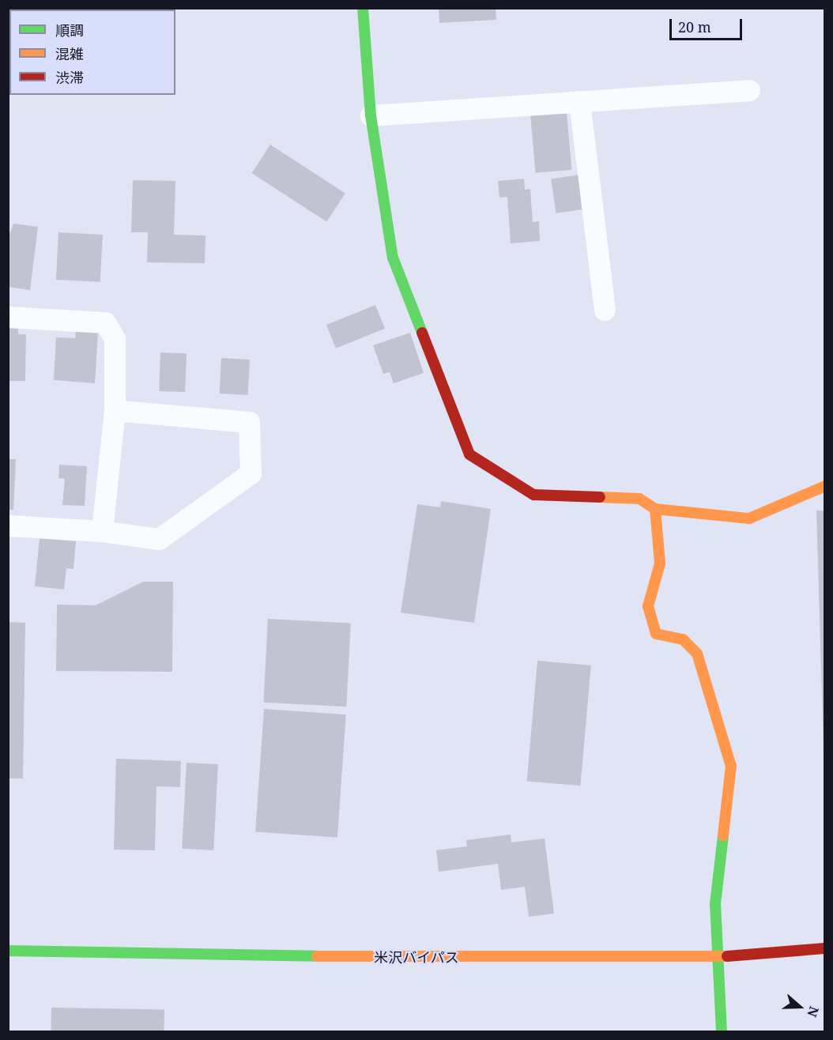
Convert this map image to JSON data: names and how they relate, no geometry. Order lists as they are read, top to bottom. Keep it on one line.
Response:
{"streets":{"main road":["米沢バイパス"]},"legend":["順調","混雑","渋滞"],"scale_bar":"20 m","north":"right"}
